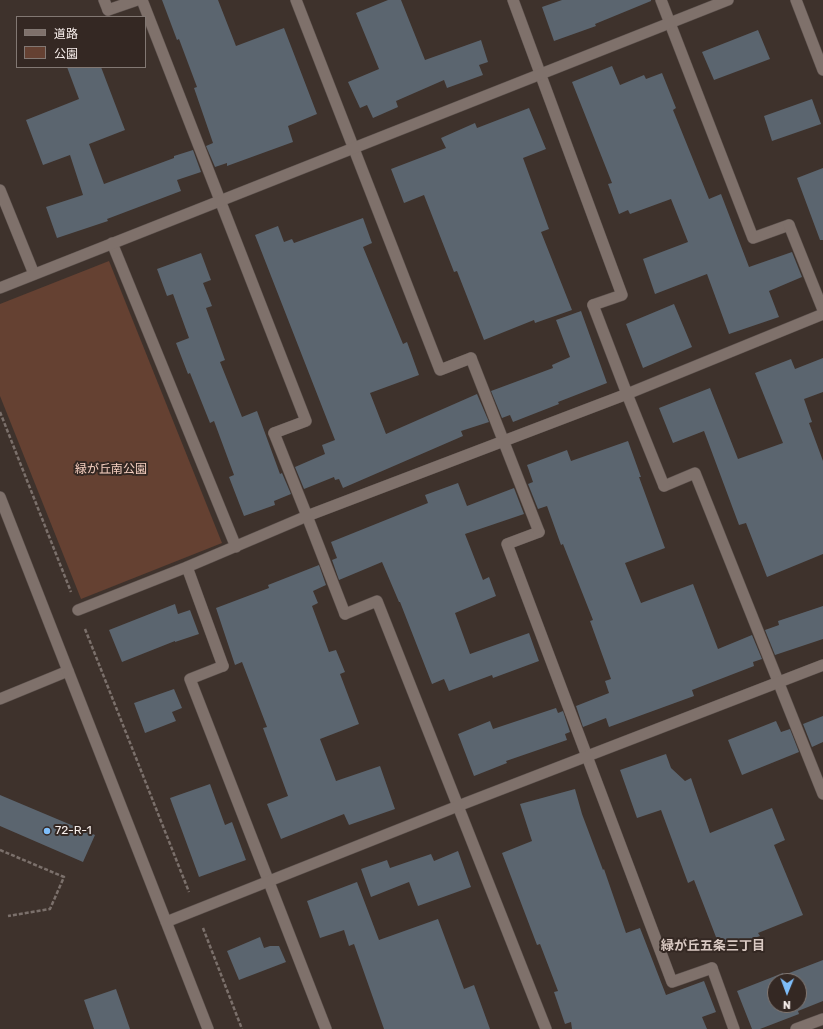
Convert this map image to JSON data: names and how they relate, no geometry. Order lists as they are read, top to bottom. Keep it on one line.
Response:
{"districts":["緑が丘五条三丁目"],"parks":["緑が丘南公園"],"places":["72-R-1"],"legend":["道路","公園"],"north":"bottom"}
